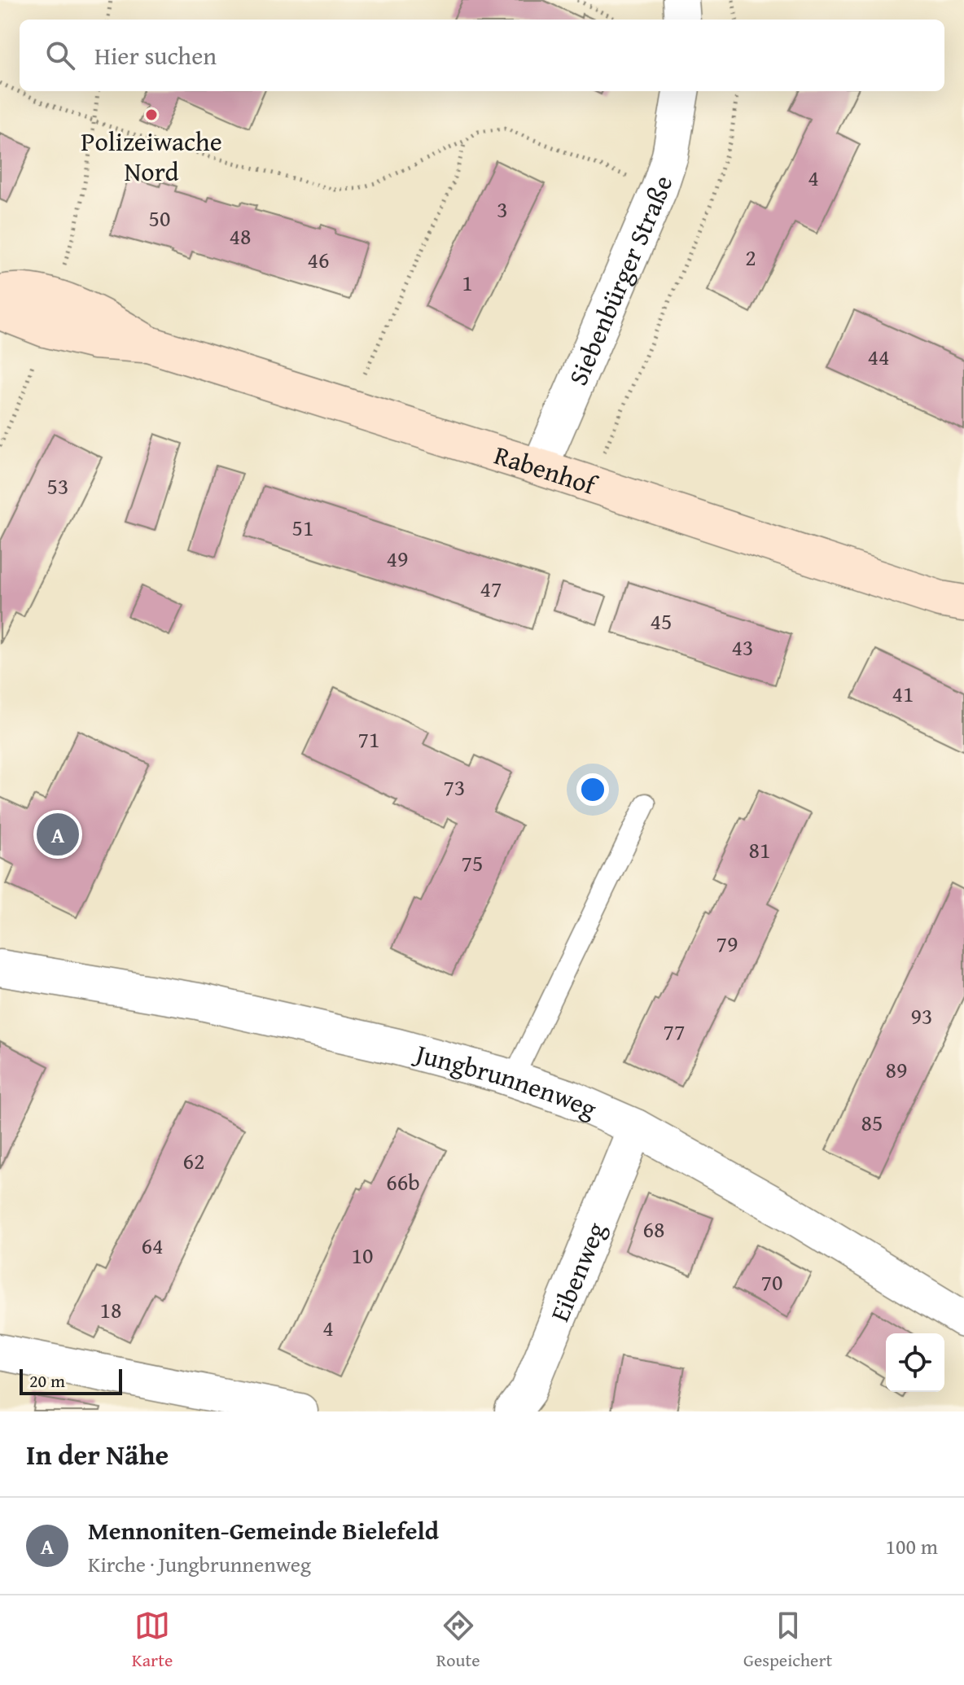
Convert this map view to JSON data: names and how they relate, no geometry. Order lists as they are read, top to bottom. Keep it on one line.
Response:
{"streets":{"street":["Siebenbürger Straße","Rabenhof","Jungbrunnenweg","Eibenweg"]},"crossings":[["Siebenbürger Straße","Rabenhof"],["Jungbrunnenweg","Eibenweg"]],"places":["Polizeiwache Nord"],"house_numbers":["4","3","50","48","2","46","1","44","53","51","49","47","45","43","41","71","73","81","75","79","93","77","89","85","62","66b","68","64","10","70","18","4"],"scale_bar":"20 m","page":{"search":"Hier suchen","pins":"A","scale":"20 m","heading":"In der Nähe","list":[{"mark":"A","name":"Mennoniten-Gemeinde Bielefeld","note":"Kirche · Jungbrunnenweg","value":"100 m"}],"nav":["Karte","Route","Gespeichert"]}}
